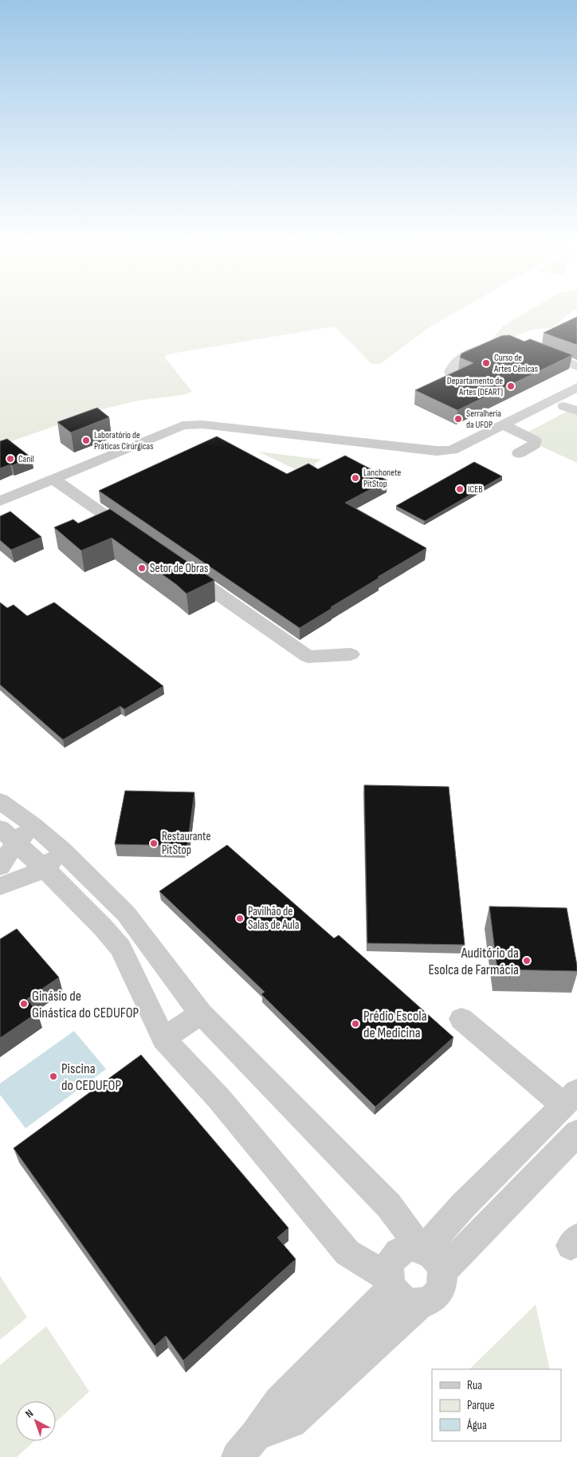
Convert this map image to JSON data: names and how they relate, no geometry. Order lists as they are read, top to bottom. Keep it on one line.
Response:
{"places":["Curso de Artes Cênicas","Departamento de Artes (DEART)","Serralheria da UFOP","Laboratório de Práticas Cirúrgicas","Canil","Lanchonete PitStop","ICEB","Setor de Obras","Restaurante PitStop","Pavilhão de Salas de Aula","Auditório da Esolca de Farmácia","Ginásio de Ginástica do CEDUFOP","Prédio Escola de Medicina","Piscina do CEDUFOP"],"legend":["Rua","Parque","Água"],"north":"top left"}
